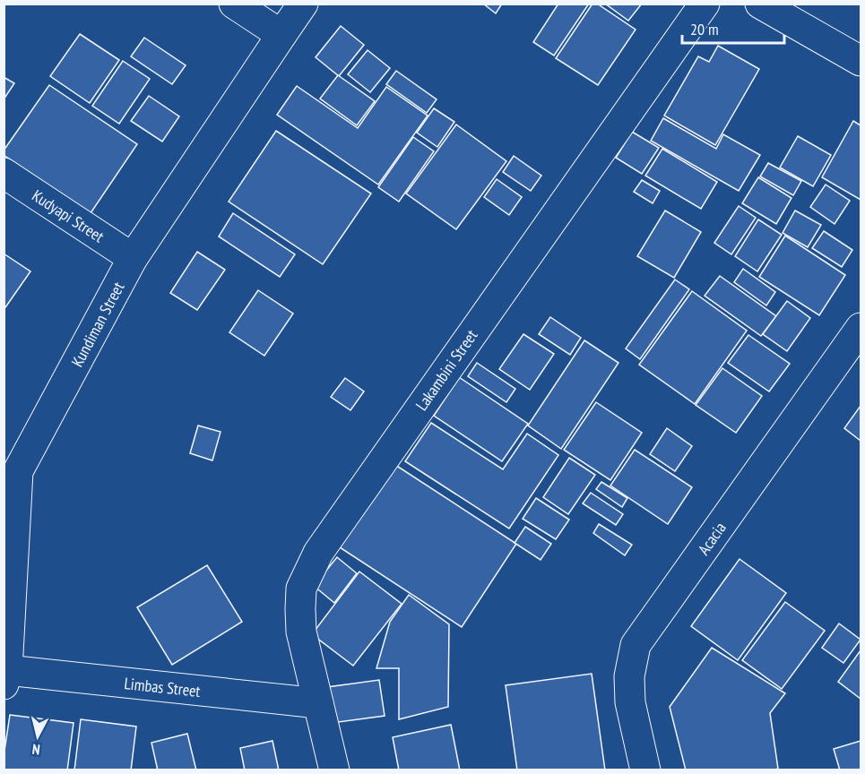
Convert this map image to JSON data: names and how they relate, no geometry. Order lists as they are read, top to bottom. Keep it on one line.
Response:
{"streets":{"street":["Kudyapi Street","Kundiman Street","Lakambini Street","Acacia","Limbas Street"]},"crossings":[["Kudyapi Street","Kundiman Street"],["Kundiman Street","Limbas Street"],["Lakambini Street","Limbas Street"]],"scale_bar":"20 m","north":"bottom"}
